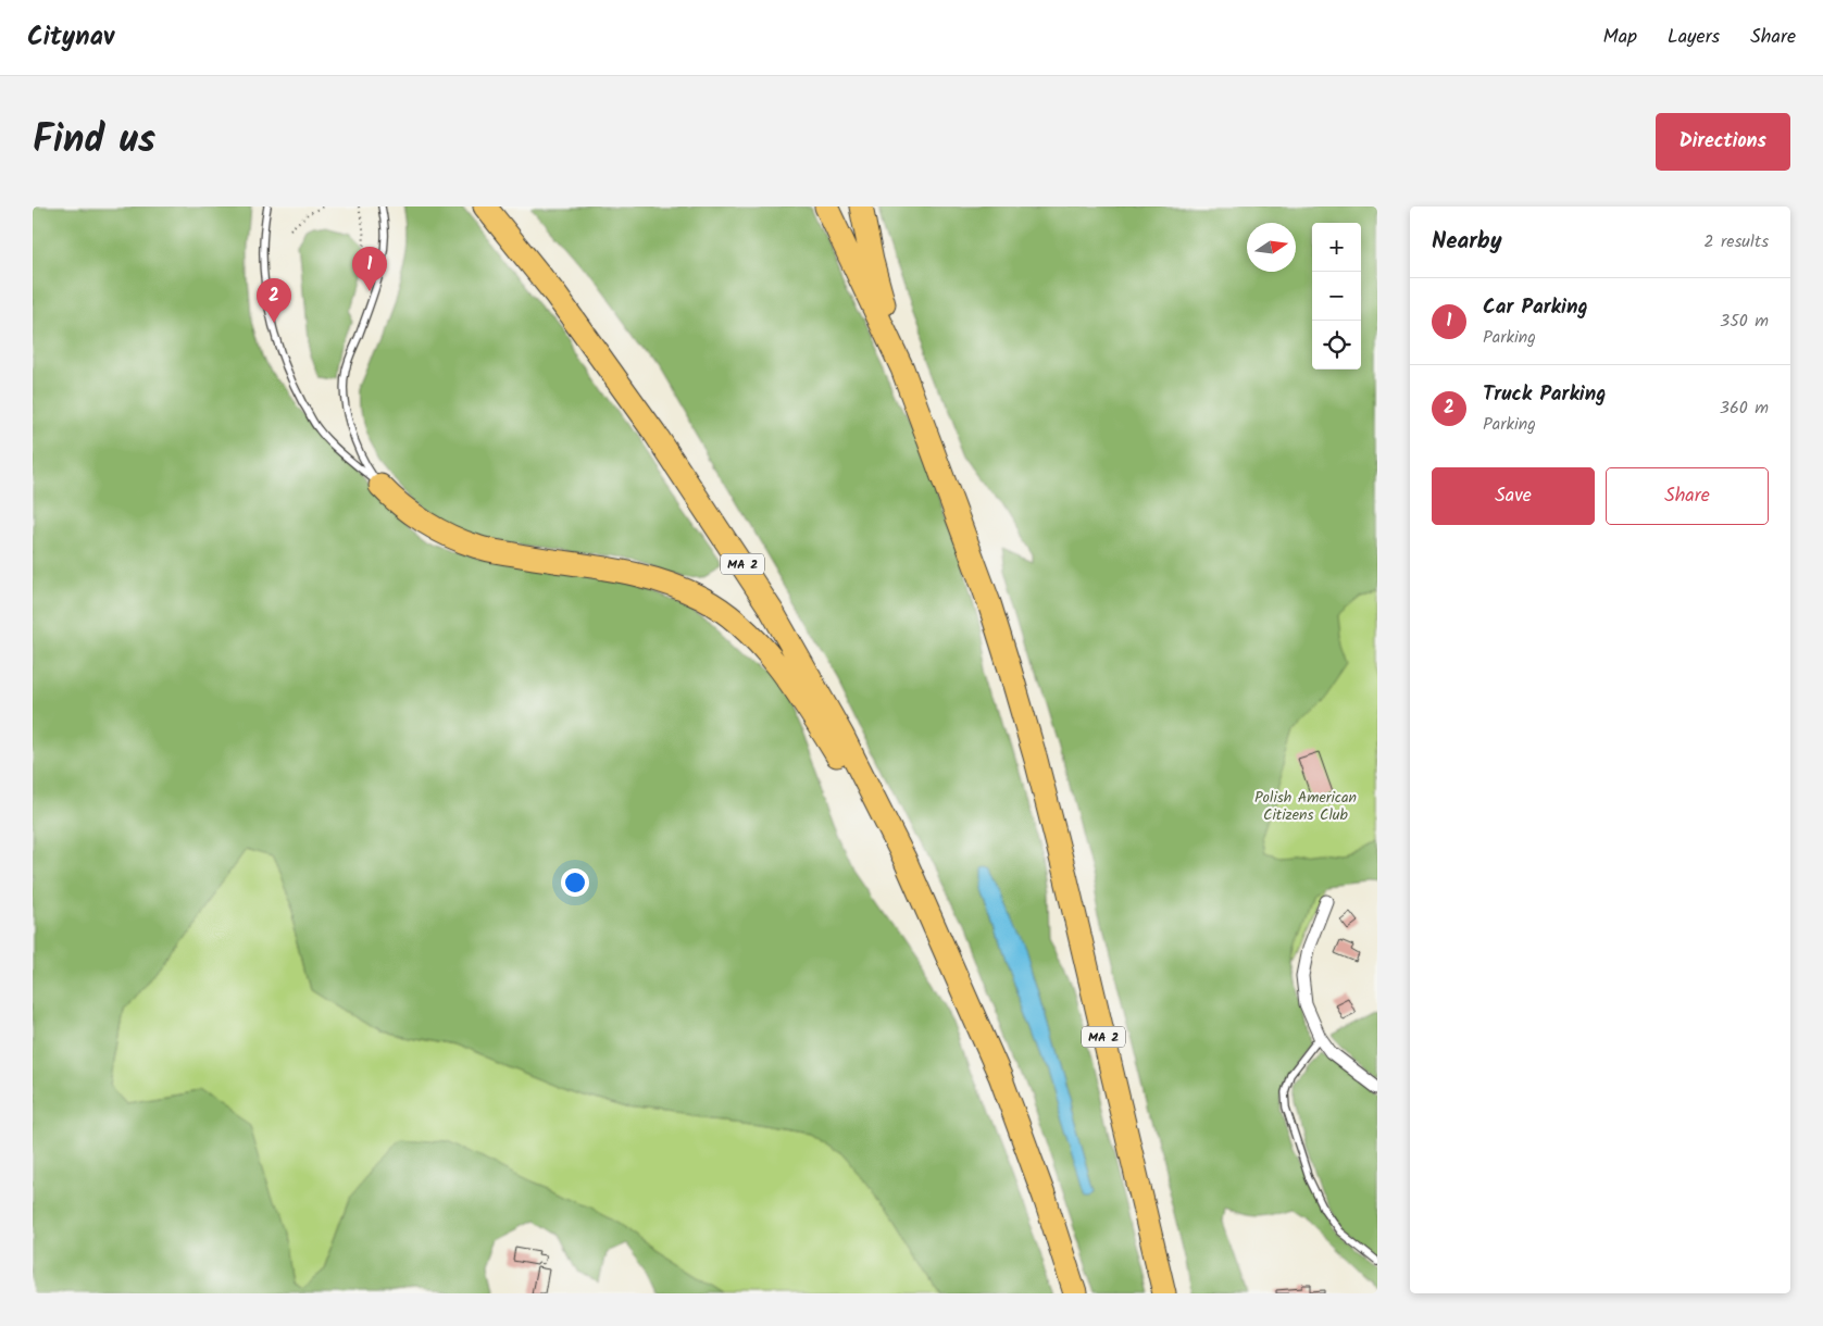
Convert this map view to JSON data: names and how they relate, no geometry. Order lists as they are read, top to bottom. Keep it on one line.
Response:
{"streets":{"highway":["MA 2"]},"parks":["Polish American Citizens Club"],"north":"right","page":{"header":"Citynav","nav":["Map","Layers","Share"],"title":"Find us","buttons":["Directions",["Save","Share"]],"heading":["Nearby","2 results"],"map_buttons":["+","−"],"pins":["1","2"],"list":[{"mark":"1","name":"Car Parking","note":"Parking","value":"350 m"},{"mark":"2","name":"Truck Parking","note":"Parking","value":"360 m"}]}}
